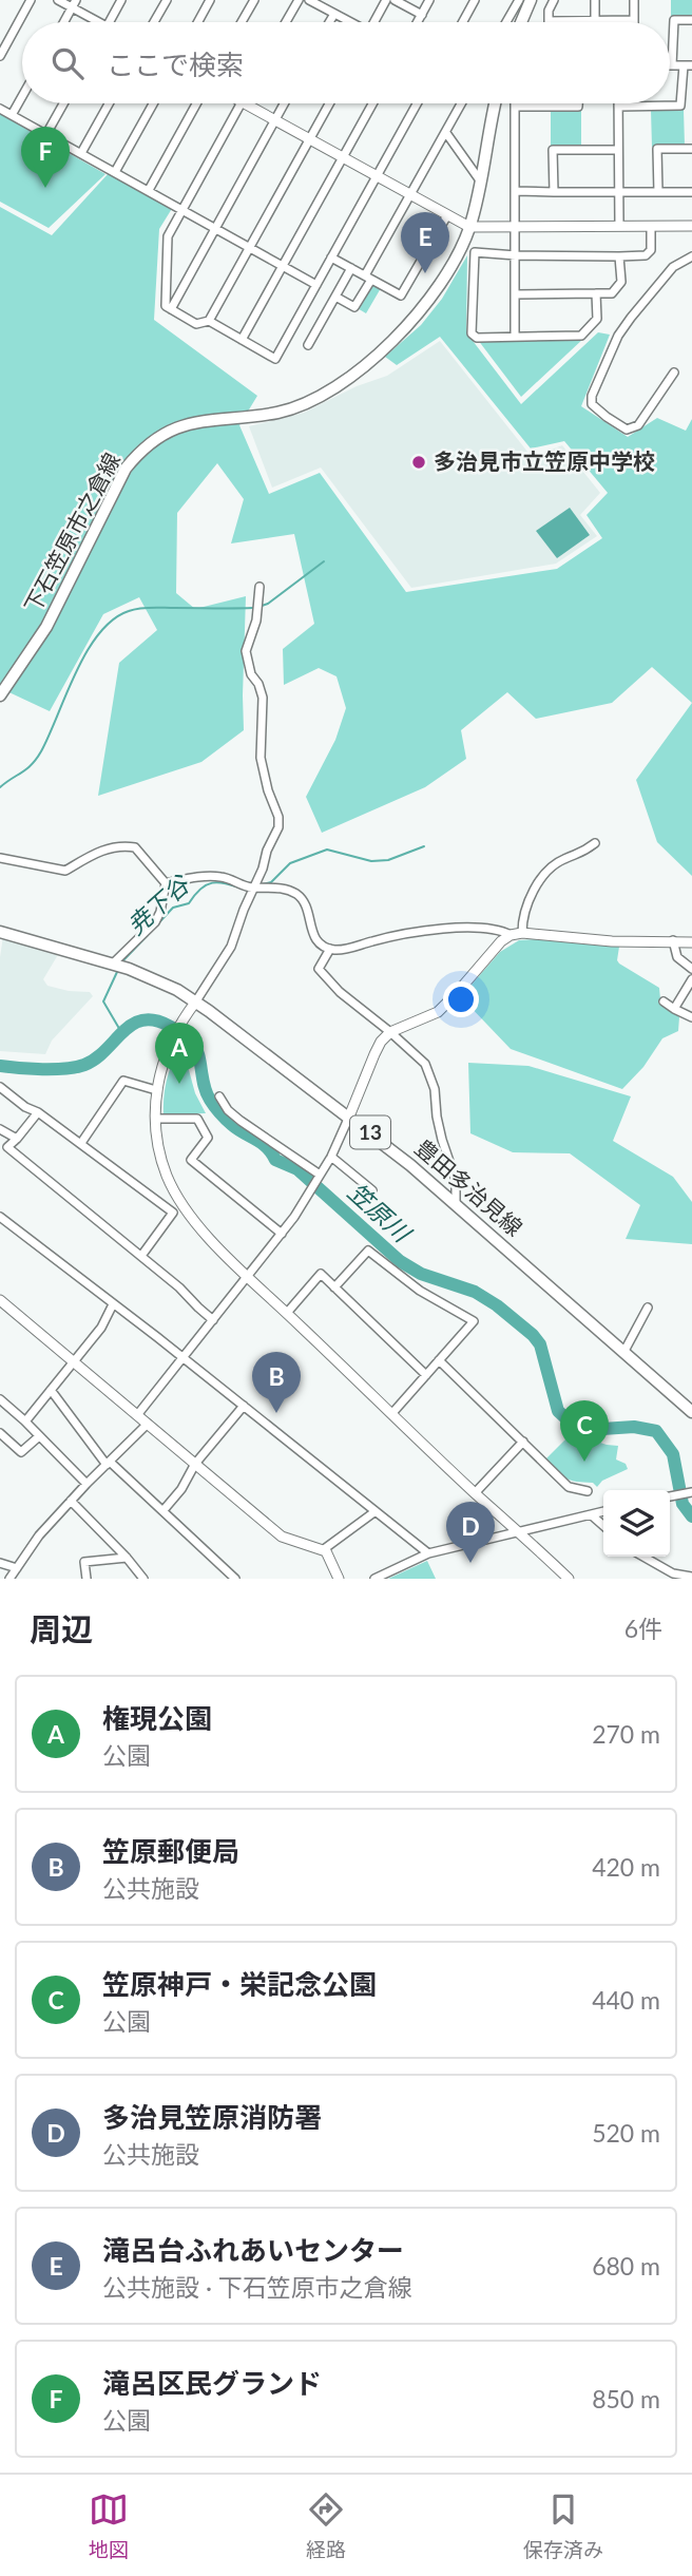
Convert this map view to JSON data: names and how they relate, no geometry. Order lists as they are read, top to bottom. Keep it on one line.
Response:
{"streets":{"main road":["下石笠原市之倉線","13","豊田多治見線"]},"water":["尭下谷","笠原川"],"places":["多治見市立笠原中学校"],"page":{"search":"ここで検索","pins":["F","E","A","B","C","D"],"heading":["周辺","6件"],"list":[{"mark":"A","name":"権現公園","note":"公園","value":"270 m"},{"mark":"B","name":"笠原郵便局","note":"公共施設","value":"420 m"},{"mark":"C","name":"笠原神戸・栄記念公園","note":"公園","value":"440 m"},{"mark":"D","name":"多治見笠原消防署","note":"公共施設","value":"520 m"},{"mark":"E","name":"滝呂台ふれあいセンター","note":"公共施設 · 下石笠原市之倉線","value":"680 m"},{"mark":"F","name":"滝呂区民グランド","note":"公園","value":"850 m"}],"nav":["地図","経路","保存済み"]}}
